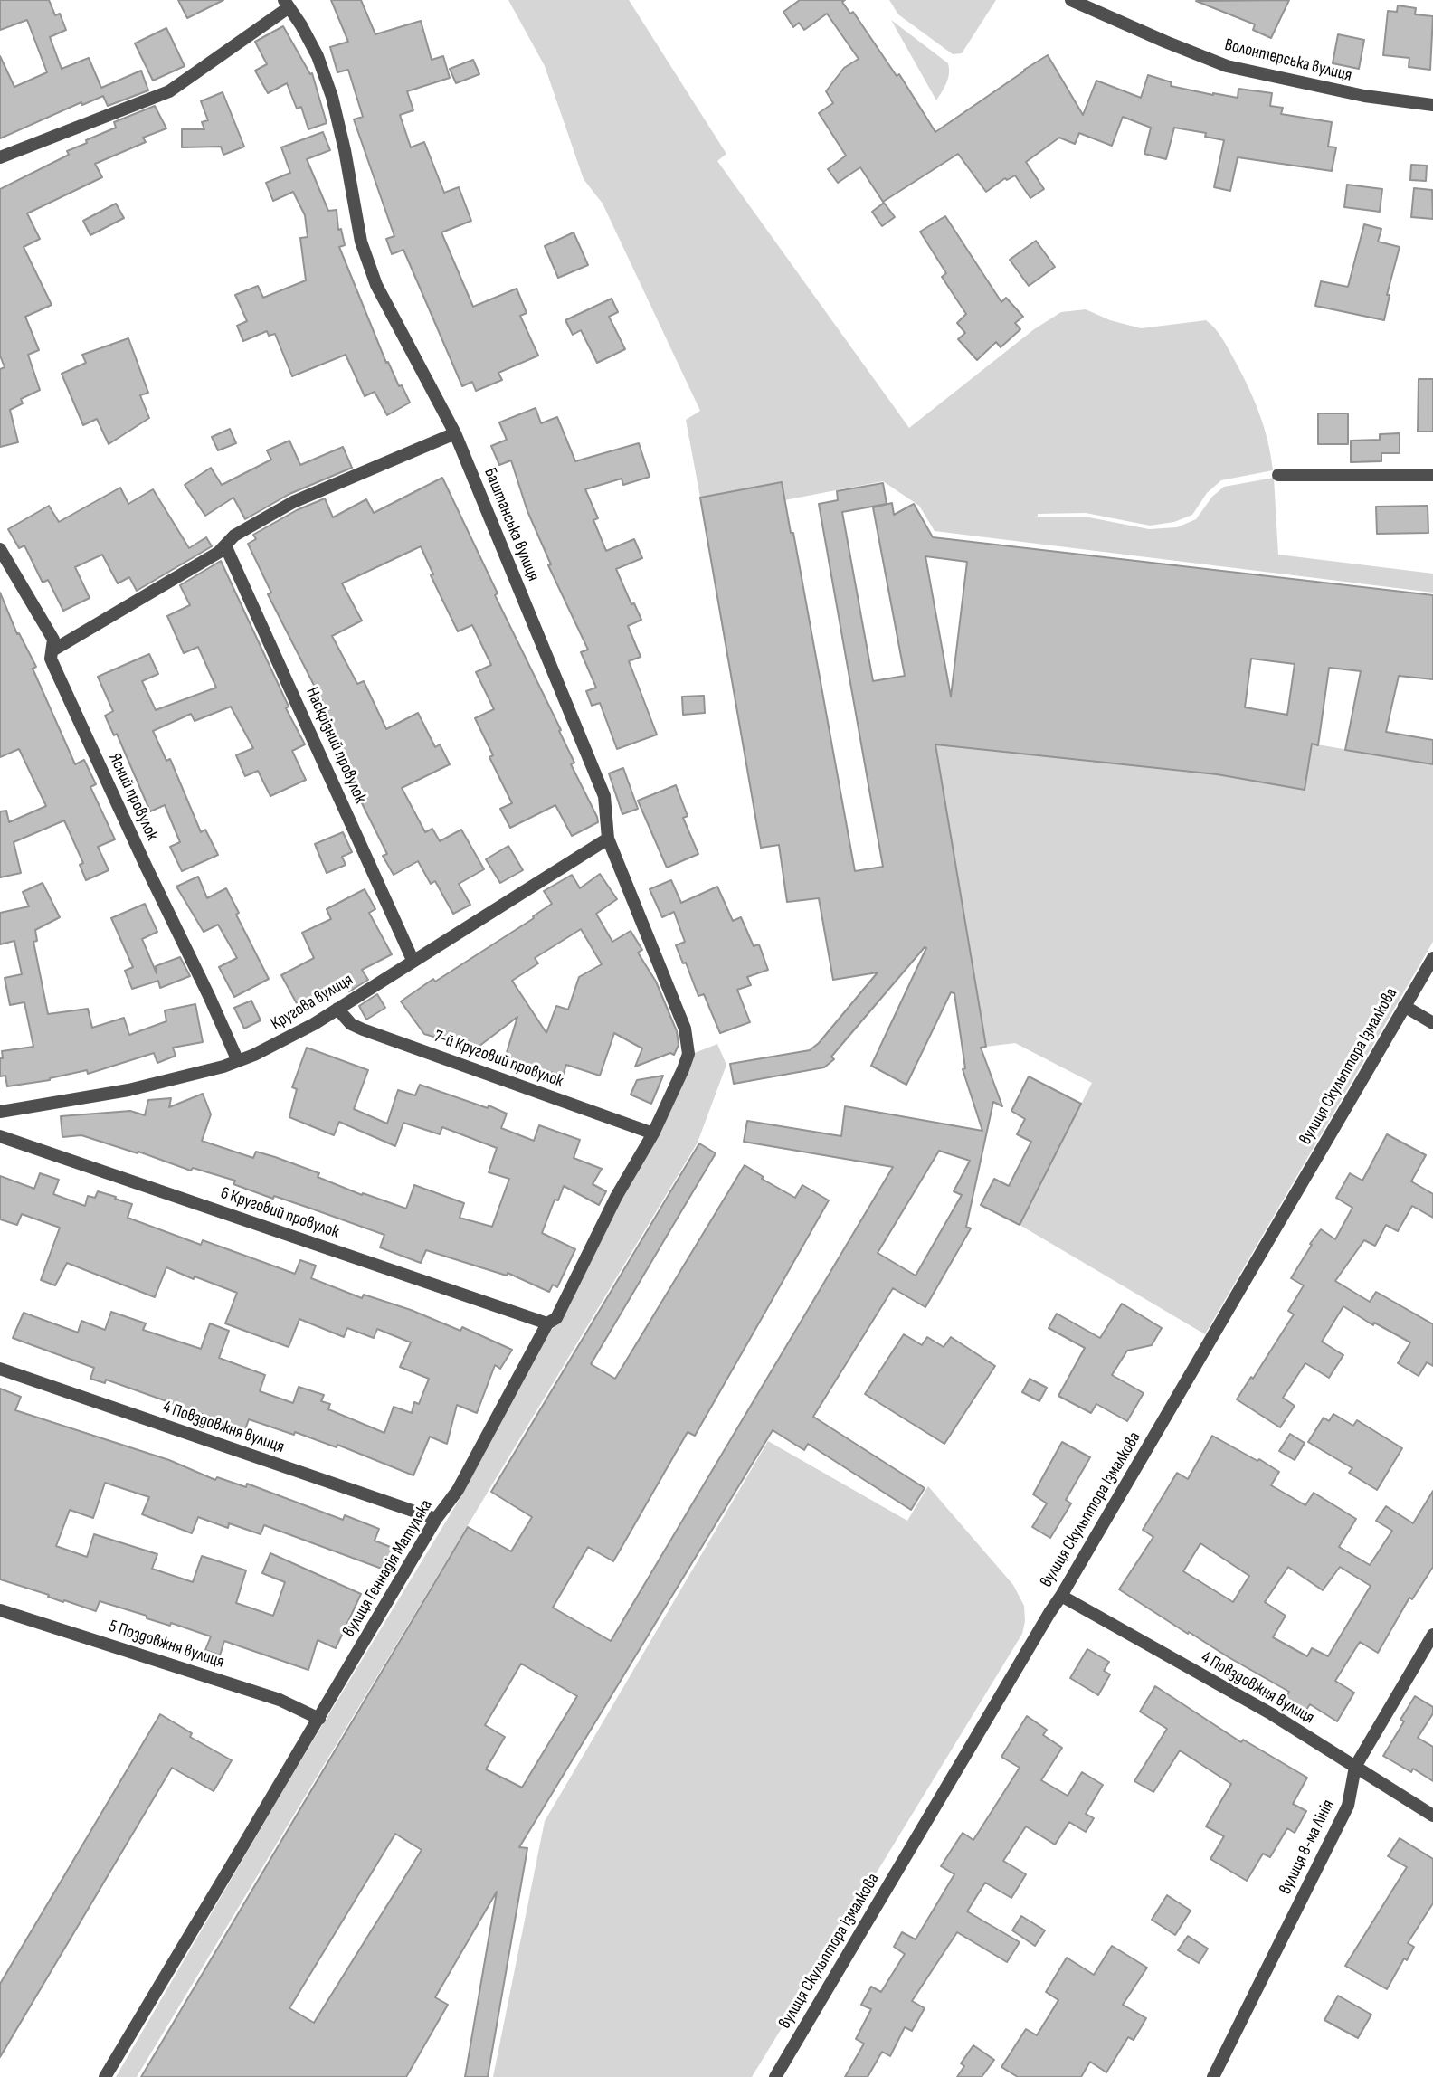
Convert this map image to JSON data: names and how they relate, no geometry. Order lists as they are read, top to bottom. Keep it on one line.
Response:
{"streets":{"street":["Волонтерська вулиця","Баштанська вулиця","Наскрізний провулок","Ясний провулок","Кругова вулиця","7-й Круговий провулок","вулиця Скульптора Ізмалкова","6 Круговий провулок","4 Повздовжня вулиця","вулиця Геннадія Матуляка","5 Поздовжня вулиця","вулиця 8-ма Лінія"]},"crossings":[["Баштанська вулиця","Кругова вулиця"],["Баштанська вулиця","вулиця Геннадія Матуляка"],["Наскрізний провулок","Кругова вулиця"],["Ясний провулок","Кругова вулиця"],["Кругова вулиця","7-й Круговий провулок"],["7-й Круговий провулок","вулиця Геннадія Матуляка"],["вулиця Скульптора Ізмалкова","4 Повздовжня вулиця"],["6 Круговий провулок","вулиця Геннадія Матуляка"],["4 Повздовжня вулиця","вулиця Геннадія Матуляка"],["4 Повздовжня вулиця","вулиця 8-ма Лінія"],["вулиця Геннадія Матуляка","5 Поздовжня вулиця"]]}
